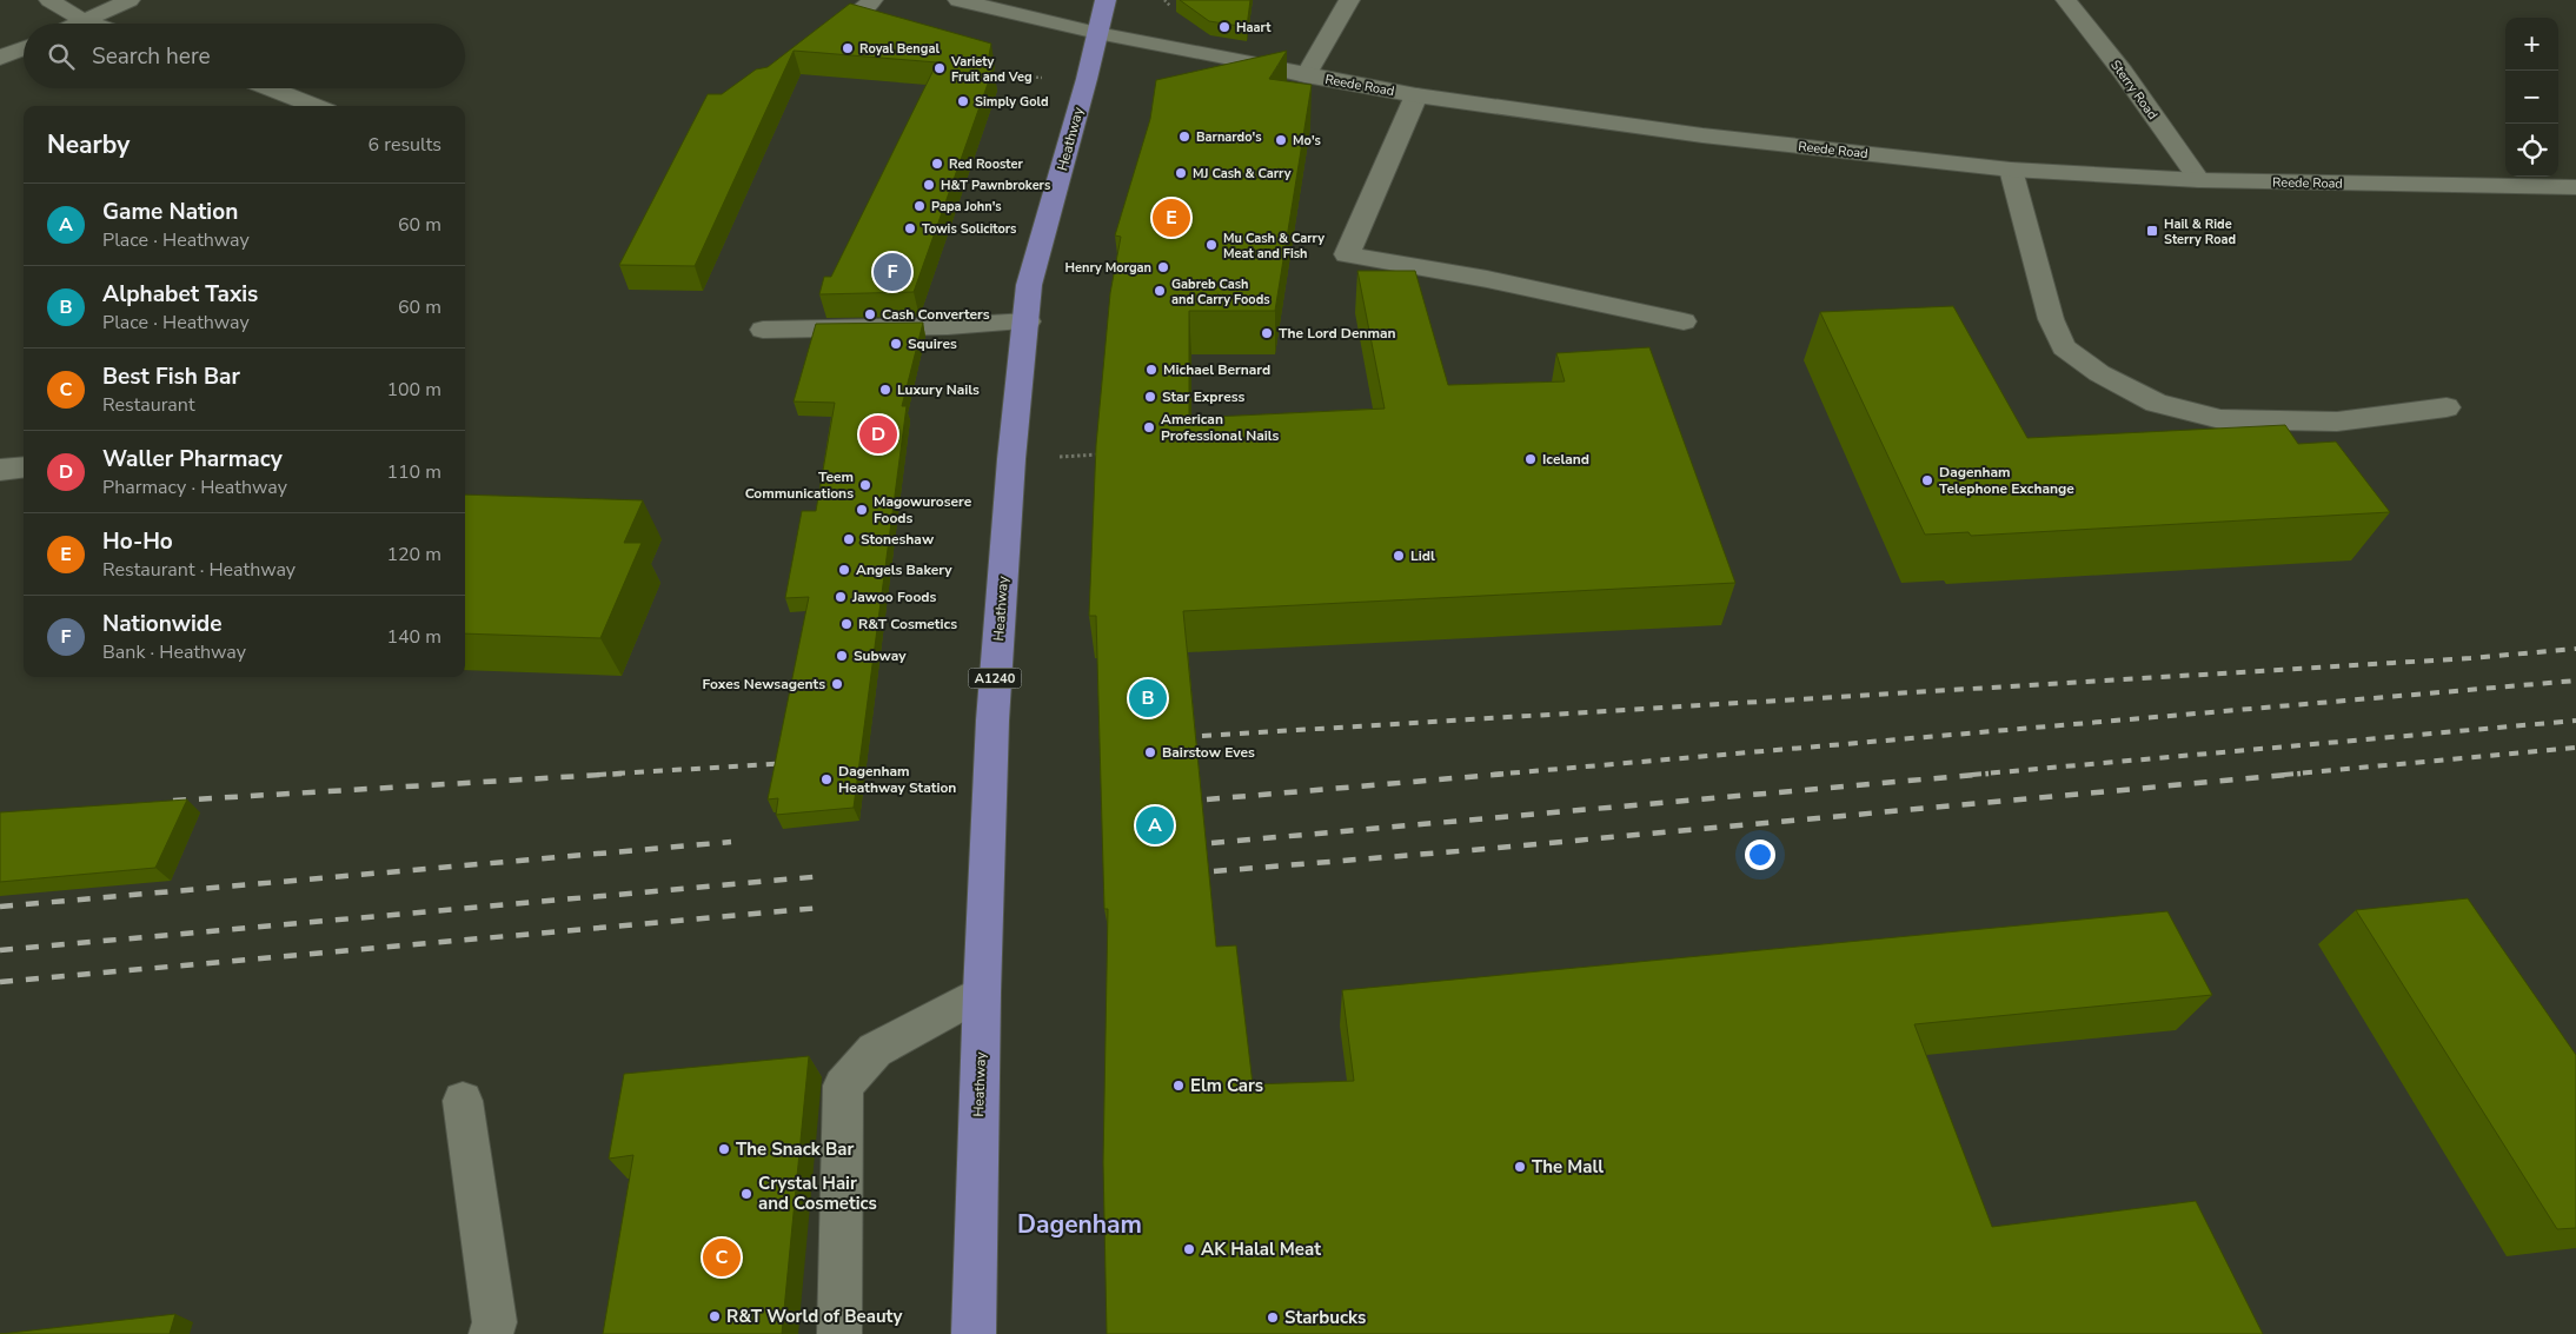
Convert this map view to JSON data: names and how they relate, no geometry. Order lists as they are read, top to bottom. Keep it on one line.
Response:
{"streets":{"main road":["Heathway","A1240"],"street":["Reede Road","Sterry Road"]},"crossings":[["Reede Road","Sterry Road"],["Reede Road","Heathway"]],"districts":["Dagenham"],"places":{"other":["Haart","Royal Bengal","Variety Fruit and Veg","Simply Gold","Barnardo's","Mo's","Red Rooster","MJ Cash & Carry","H&T Pawnbrokers","Papa John's","Towis Solicitors","Mu Cash & Carry Meat and Fish","Henry Morgan","Gabreb Cash and Carry Foods","Cash Converters","The Lord Denman","Squires","Michael Bernard","Luxury Nails","Star Express","American Professional Nails","Iceland","Dagenham Telephone Exchange","Teem Communications","Magowurosere Foods","Stoneshaw","Lidl","Angels Bakery","Jawoo Foods","R&T Cosmetics","Subway","Foxes Newsagents","Bairstow Eves","Dagenham Heathway Station","Elm Cars","The Snack Bar","The Mall","Crystal Hair and Cosmetics","AK Halal Meat","R&T World of Beauty","Starbucks"],"transit":["Hail & Ride Sterry Road"]},"page":{"map_buttons":["+","−"],"search":"Search here","heading":["Nearby","6 results"],"list":[{"mark":"A","name":"Game Nation","note":"Place · Heathway","value":"60 m"},{"mark":"B","name":"Alphabet Taxis","note":"Place · Heathway","value":"60 m"},{"mark":"C","name":"Best Fish Bar","note":"Restaurant","value":"100 m"},{"mark":"D","name":"Waller Pharmacy","note":"Pharmacy · Heathway","value":"110 m"},{"mark":"E","name":"Ho-Ho","note":"Restaurant · Heathway","value":"120 m"},{"mark":"F","name":"Nationwide","note":"Bank · Heathway","value":"140 m"}],"pins":["E","F","D","B","A","C"]}}
